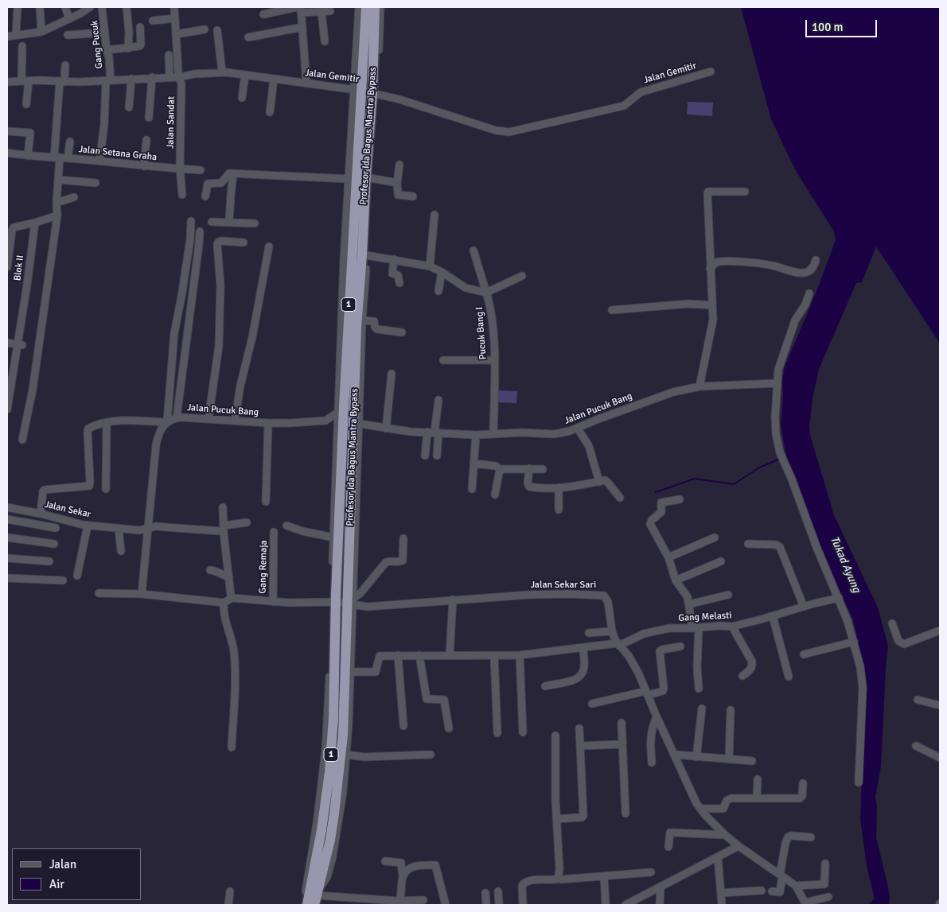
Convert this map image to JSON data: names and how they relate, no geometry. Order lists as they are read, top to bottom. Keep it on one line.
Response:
{"streets":{"highway":["Profesor Ida Bagus Mantra Bypass","1"],"street":["Gang Pucuk","Jalan Gemitir","Jalan Sandat","Jalan Setana Graha","Blok II","Pucuk Bang I","Jalan Pucuk Bang","Jalan Sekar","Gang Remaja","Jalan Sekar Sari","Gang Melasti"]},"crossings":[["Gang Pucuk","Jalan Gemitir"],["Gang Pucuk","Jalan Setana Graha"],["Jalan Gemitir","Jalan Sandat"],["Jalan Gemitir","Profesor Ida Bagus Mantra Bypass"],["Jalan Sandat","Jalan Setana Graha"],["Profesor Ida Bagus Mantra Bypass","Pucuk Bang I"],["Profesor Ida Bagus Mantra Bypass","Jalan Pucuk Bang"],["Profesor Ida Bagus Mantra Bypass","Jalan Sekar Sari"],["Pucuk Bang I","Jalan Pucuk Bang"],["Gang Remaja","Jalan Sekar Sari"],["Jalan Sekar Sari","Gang Melasti"]],"water":["Tukad Ayung"],"legend":["Jalan","Air"],"scale_bar":"100 m"}
